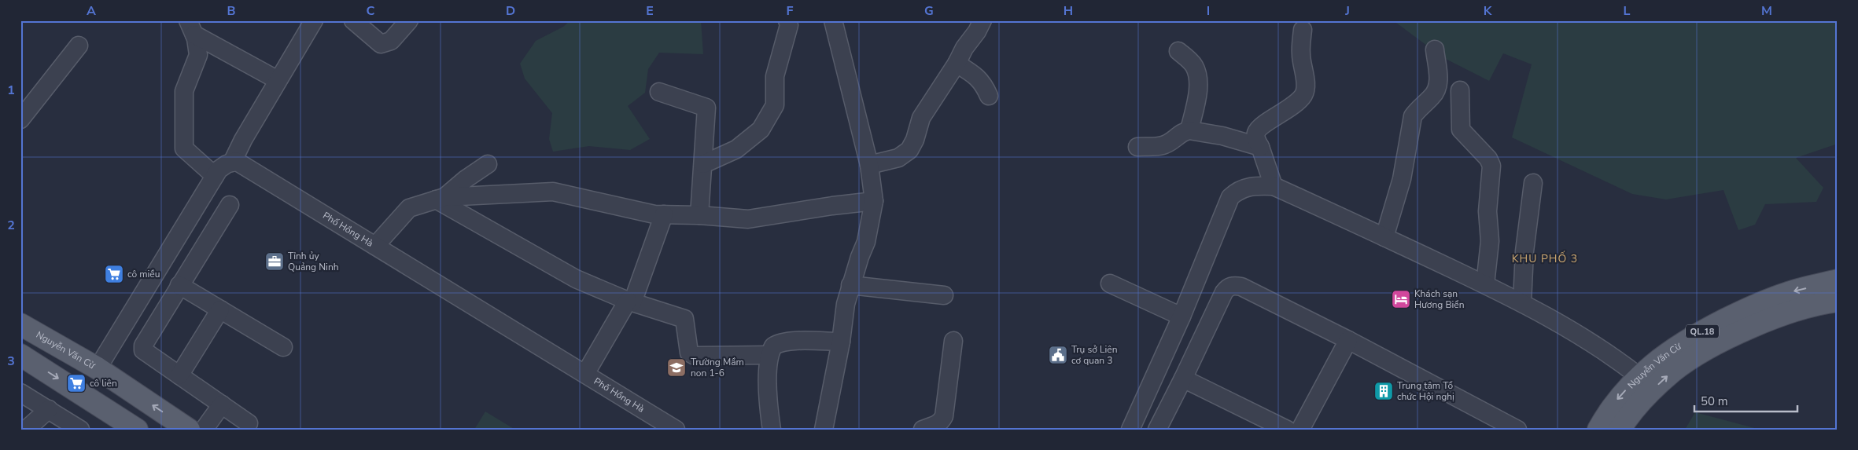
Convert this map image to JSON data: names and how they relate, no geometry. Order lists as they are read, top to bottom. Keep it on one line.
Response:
{"streets":{"main road":["QL.18","Nguyễn Văn Cừ"],"street":["Phố Hồng Hà"]},"districts":["KHU PHỐ 3"],"places":{"office":["Tỉnh ủy Quảng Ninh"],"supermarket":["cô miều","cô liên"],"hotel":["Khách sạn Hương Biển"],"public building":["Trụ sở Liên cơ quan 3"],"school or university":["Trường Mầm non 1-6"],"building":["Trung tâm Tổ chức Hội nghị"]},"scale_bar":"50 m","grid":{"columns":["A","B","C","D","E","F","G","H","I","J","K","L","M"],"rows":["1","2","3"]}}
